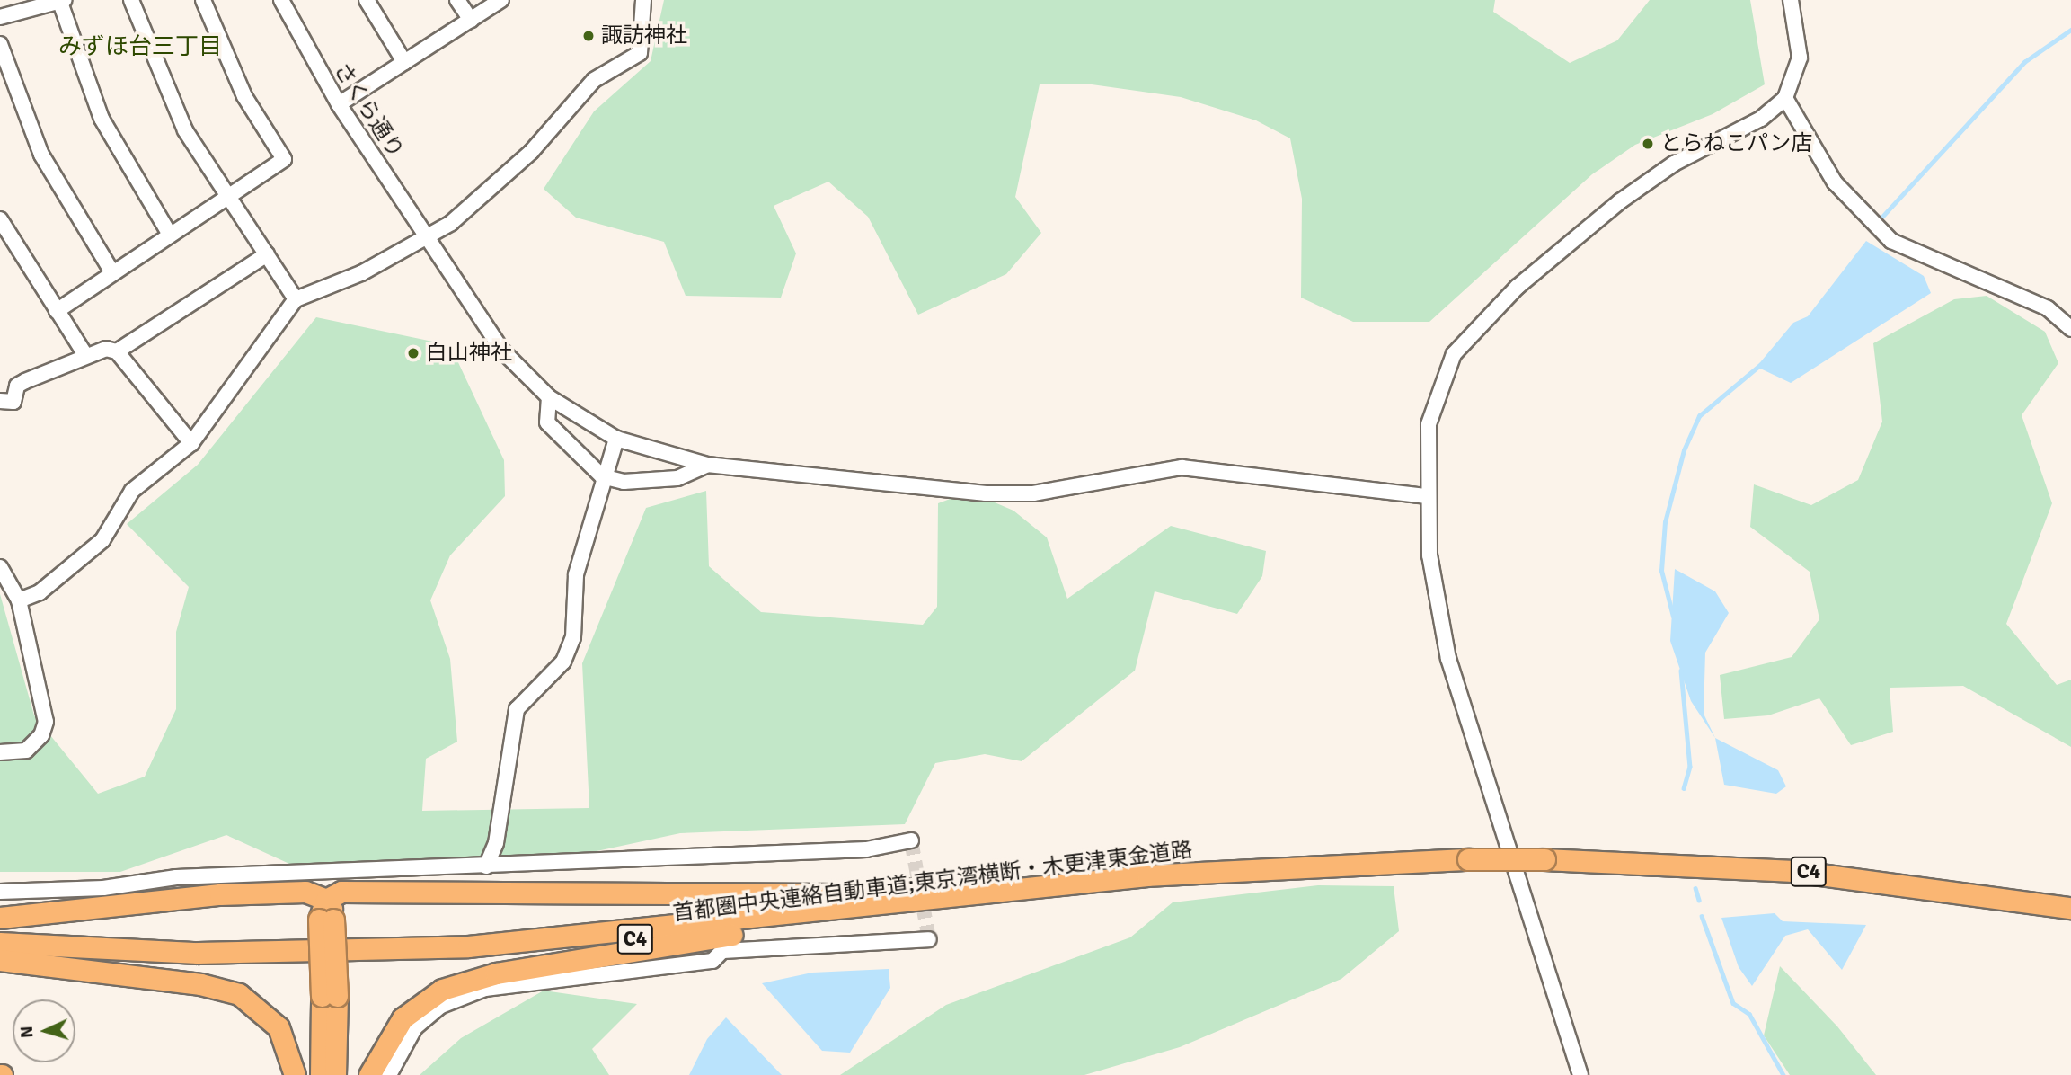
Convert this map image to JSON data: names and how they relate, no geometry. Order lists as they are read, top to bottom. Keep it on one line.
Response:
{"streets":{"highway":["C4","首都圏中央連絡自動車道;東京湾横断・木更津東金道路"],"street":["さくら通り"]},"districts":["みずほ台三丁目"],"places":["諏訪神社","とらねこパン店","白山神社"],"north":"left"}
